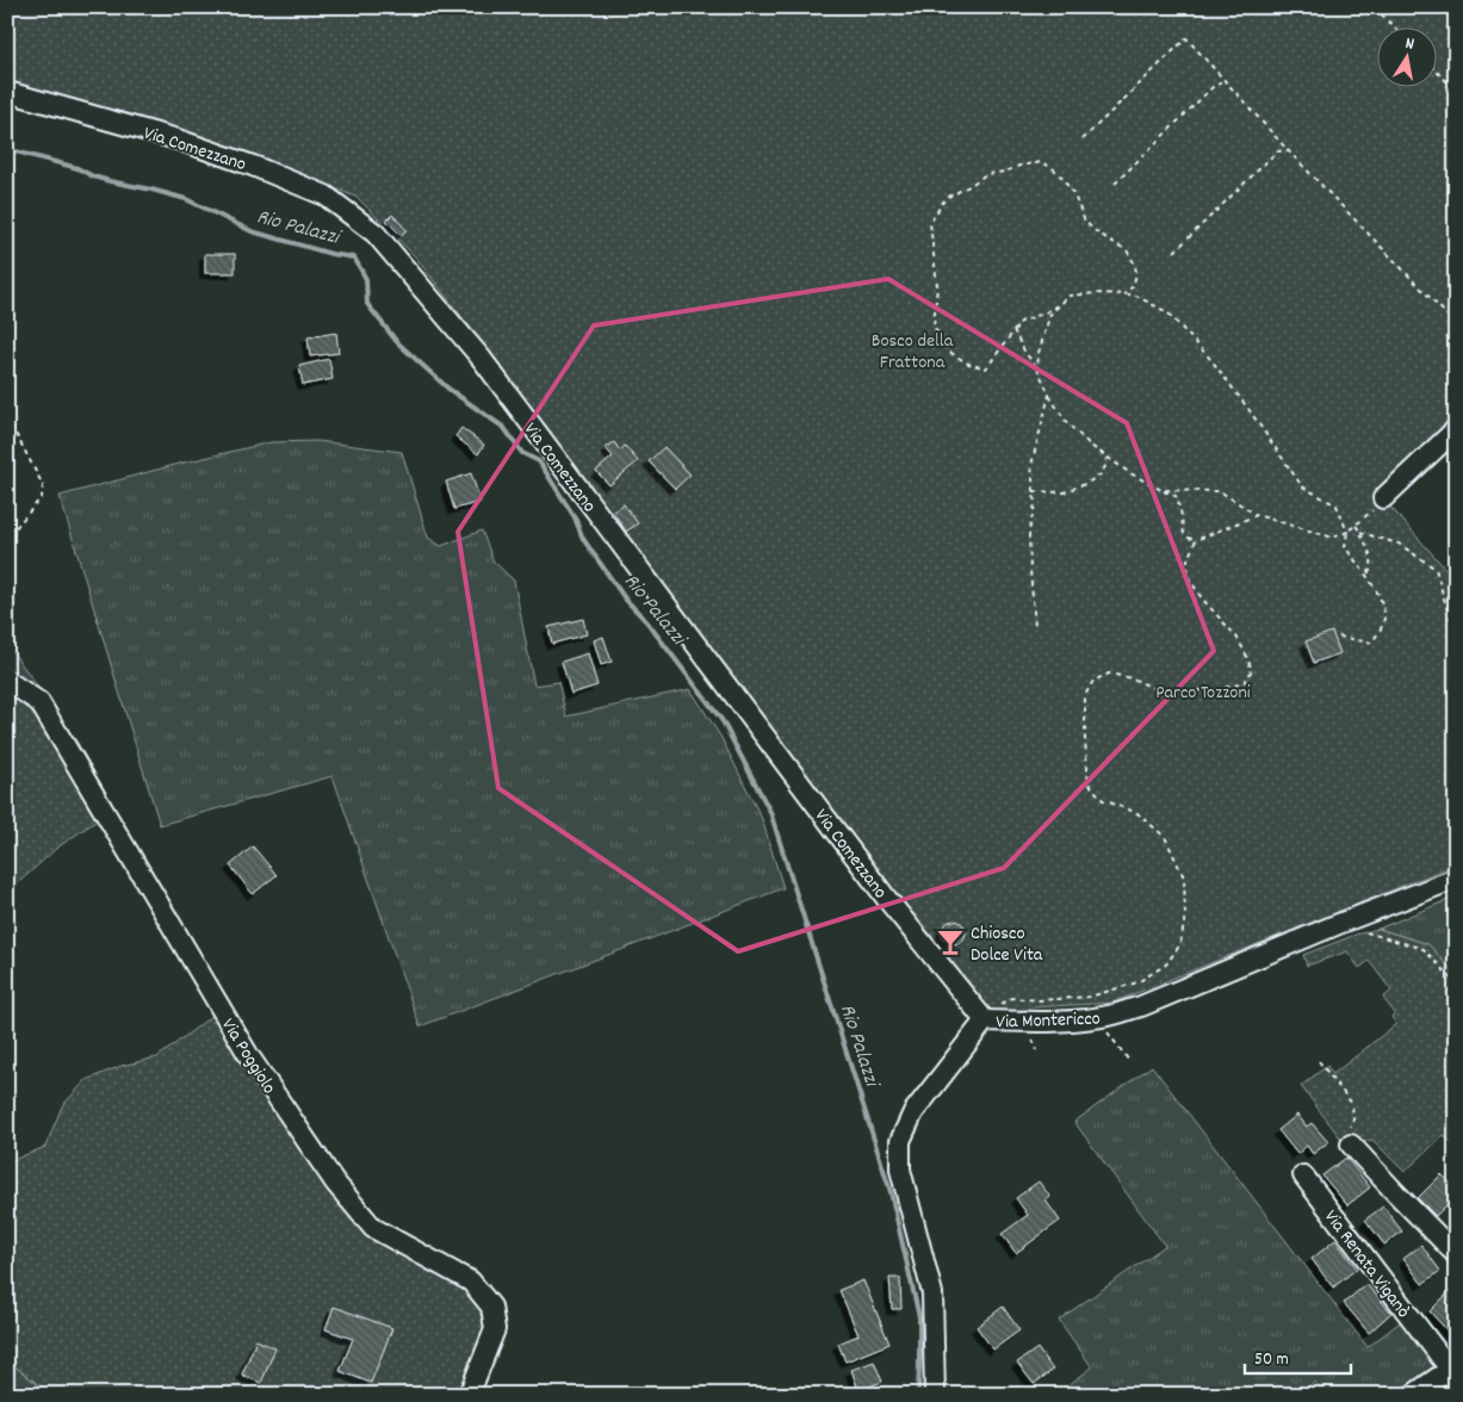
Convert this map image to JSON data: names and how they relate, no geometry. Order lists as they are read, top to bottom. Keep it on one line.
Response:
{"streets":{"street":["Via Comezzano","Via Montericco","Via Poggiolo","Via Renata Viganò"]},"crossings":[["Via Comezzano","Via Montericco"]],"water":["Rio Palazzi"],"parks":["Bosco della Frattona","Parco Tozzoni"],"places":{"bar":["Chiosco Dolce Vita"]},"scale_bar":"50 m","north":"top"}
